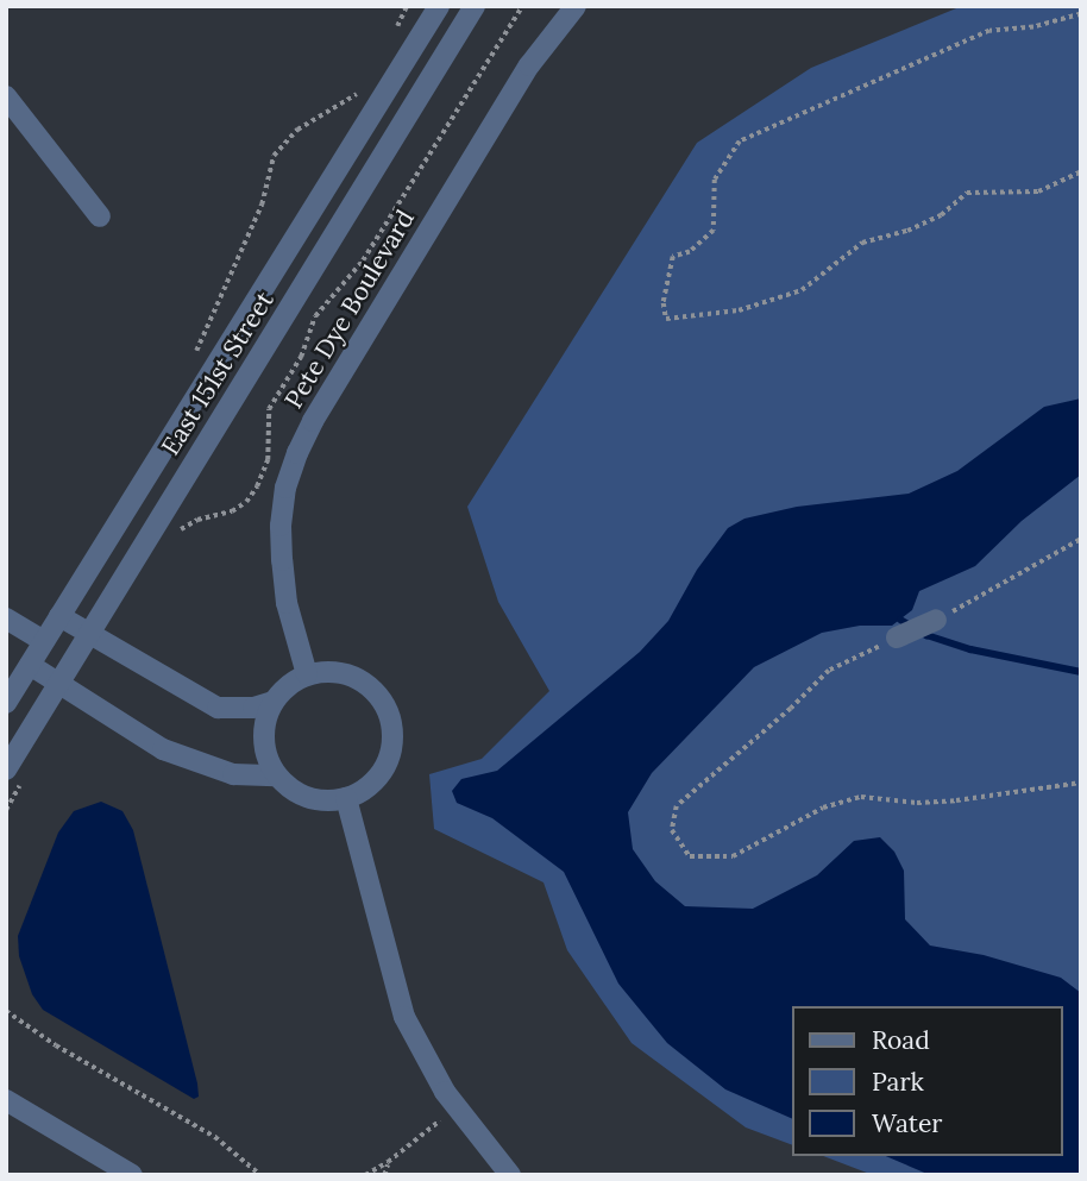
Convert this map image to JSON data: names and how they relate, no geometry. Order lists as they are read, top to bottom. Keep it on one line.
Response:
{"streets":{"street":["Pete Dye Boulevard","East 151st Street"]},"legend":["Road","Park","Water"]}
